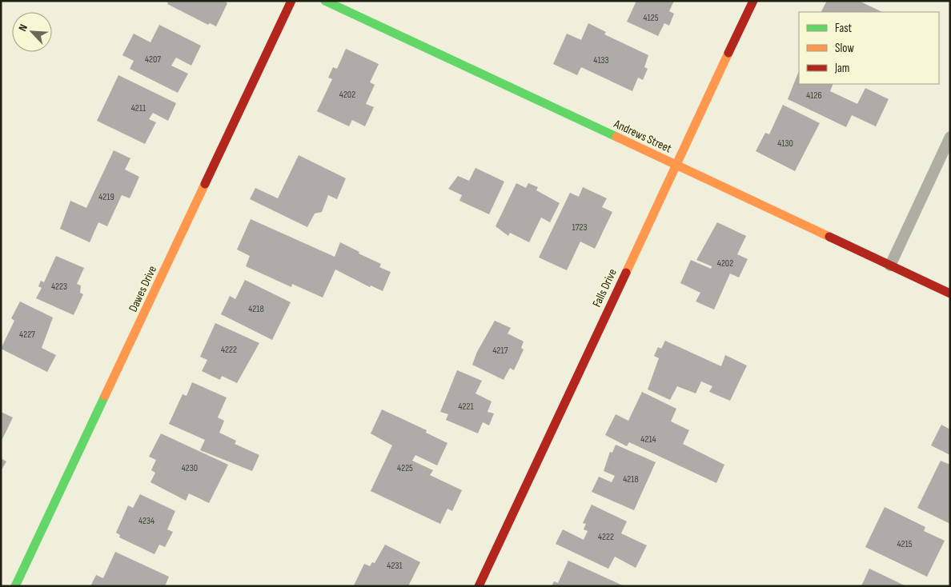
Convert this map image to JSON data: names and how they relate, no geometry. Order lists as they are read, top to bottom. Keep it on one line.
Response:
{"streets":{"street":["Andrews Street","Falls Drive","Dawes Drive"]},"crossings":[["Andrews Street","Falls Drive"]],"house_numbers":["4125","4207","4133","4202","4126","4211","4130","4219","1723","4202","4223","4218","4227","4222","4217","4221","4214","4230","4225","4218","4234","4222","4215","4231"],"legend":["Fast","Slow","Jam"],"north":"top left"}
